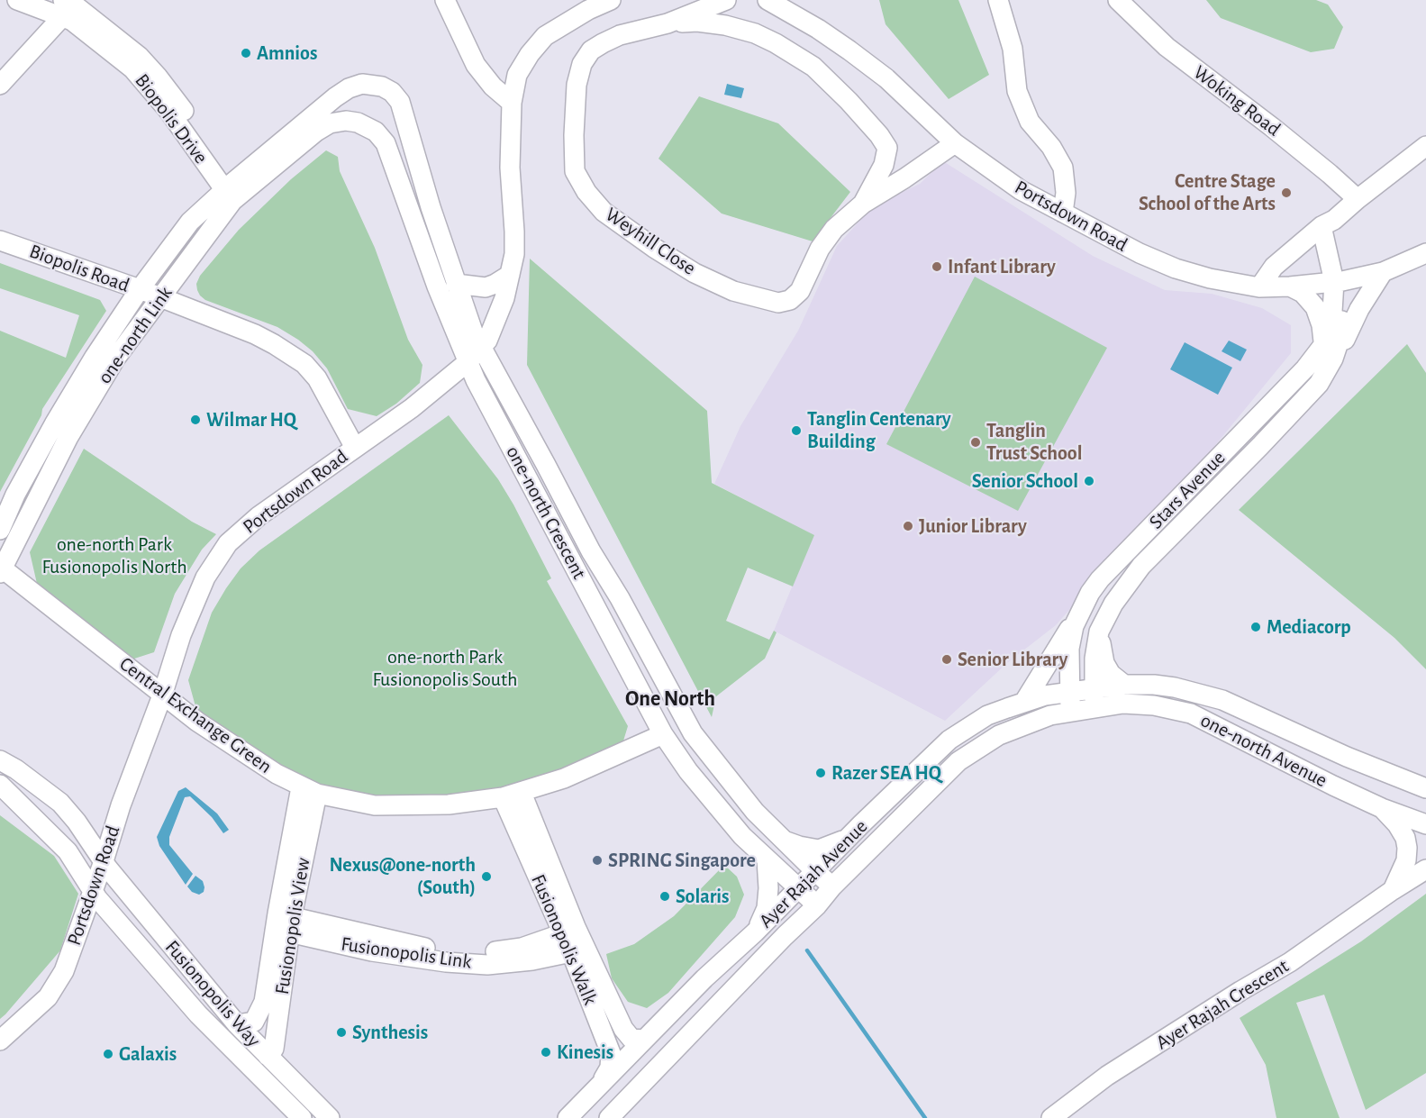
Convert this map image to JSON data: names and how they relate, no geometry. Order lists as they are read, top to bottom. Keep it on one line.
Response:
{"streets":{"street":["Woking Road","Biopolis Drive","Portsdown Road","Weyhill Close","Biopolis Road","one-north Link","Stars Avenue","one-north Crescent","Central Exchange Green","one-north Avenue","Ayer Rajah Avenue","Fusionopolis View","Fusionopolis Walk","Fusionopolis Link","Fusionopolis Way","Ayer Rajah Crescent"]},"crossings":[["Biopolis Drive","one-north Link"],["Portsdown Road","Weyhill Close"],["Portsdown Road","Biopolis Road"],["Portsdown Road","Stars Avenue"],["Portsdown Road","one-north Crescent"],["Portsdown Road","Central Exchange Green"],["Portsdown Road","Fusionopolis Way"],["Biopolis Road","one-north Link"],["one-north Link","one-north Crescent"],["one-north Link","Central Exchange Green"],["Stars Avenue","one-north Avenue"],["Stars Avenue","Ayer Rajah Avenue"],["one-north Crescent","Central Exchange Green"],["one-north Crescent","Ayer Rajah Avenue"],["Central Exchange Green","Fusionopolis View"],["Central Exchange Green","Fusionopolis Walk"],["one-north Avenue","Ayer Rajah Avenue"],["Ayer Rajah Avenue","Fusionopolis Walk"],["Fusionopolis View","Fusionopolis Link"],["Fusionopolis View","Fusionopolis Way"],["Fusionopolis Walk","Fusionopolis Link"]],"districts":["One North"],"parks":["one-north Park Fusionopolis North","one-north Park Fusionopolis South"],"places":["Amnios","Centre Stage School of the Arts","Infant Library","Wilmar HQ","Tanglin Centenary Building","Tanglin Trust School","Senior School","Junior Library","Mediacorp","Senior Library","Razer SEA HQ","SPRING Singapore","Nexus@one-north (South)","Solaris","Synthesis","Kinesis","Galaxis"]}
